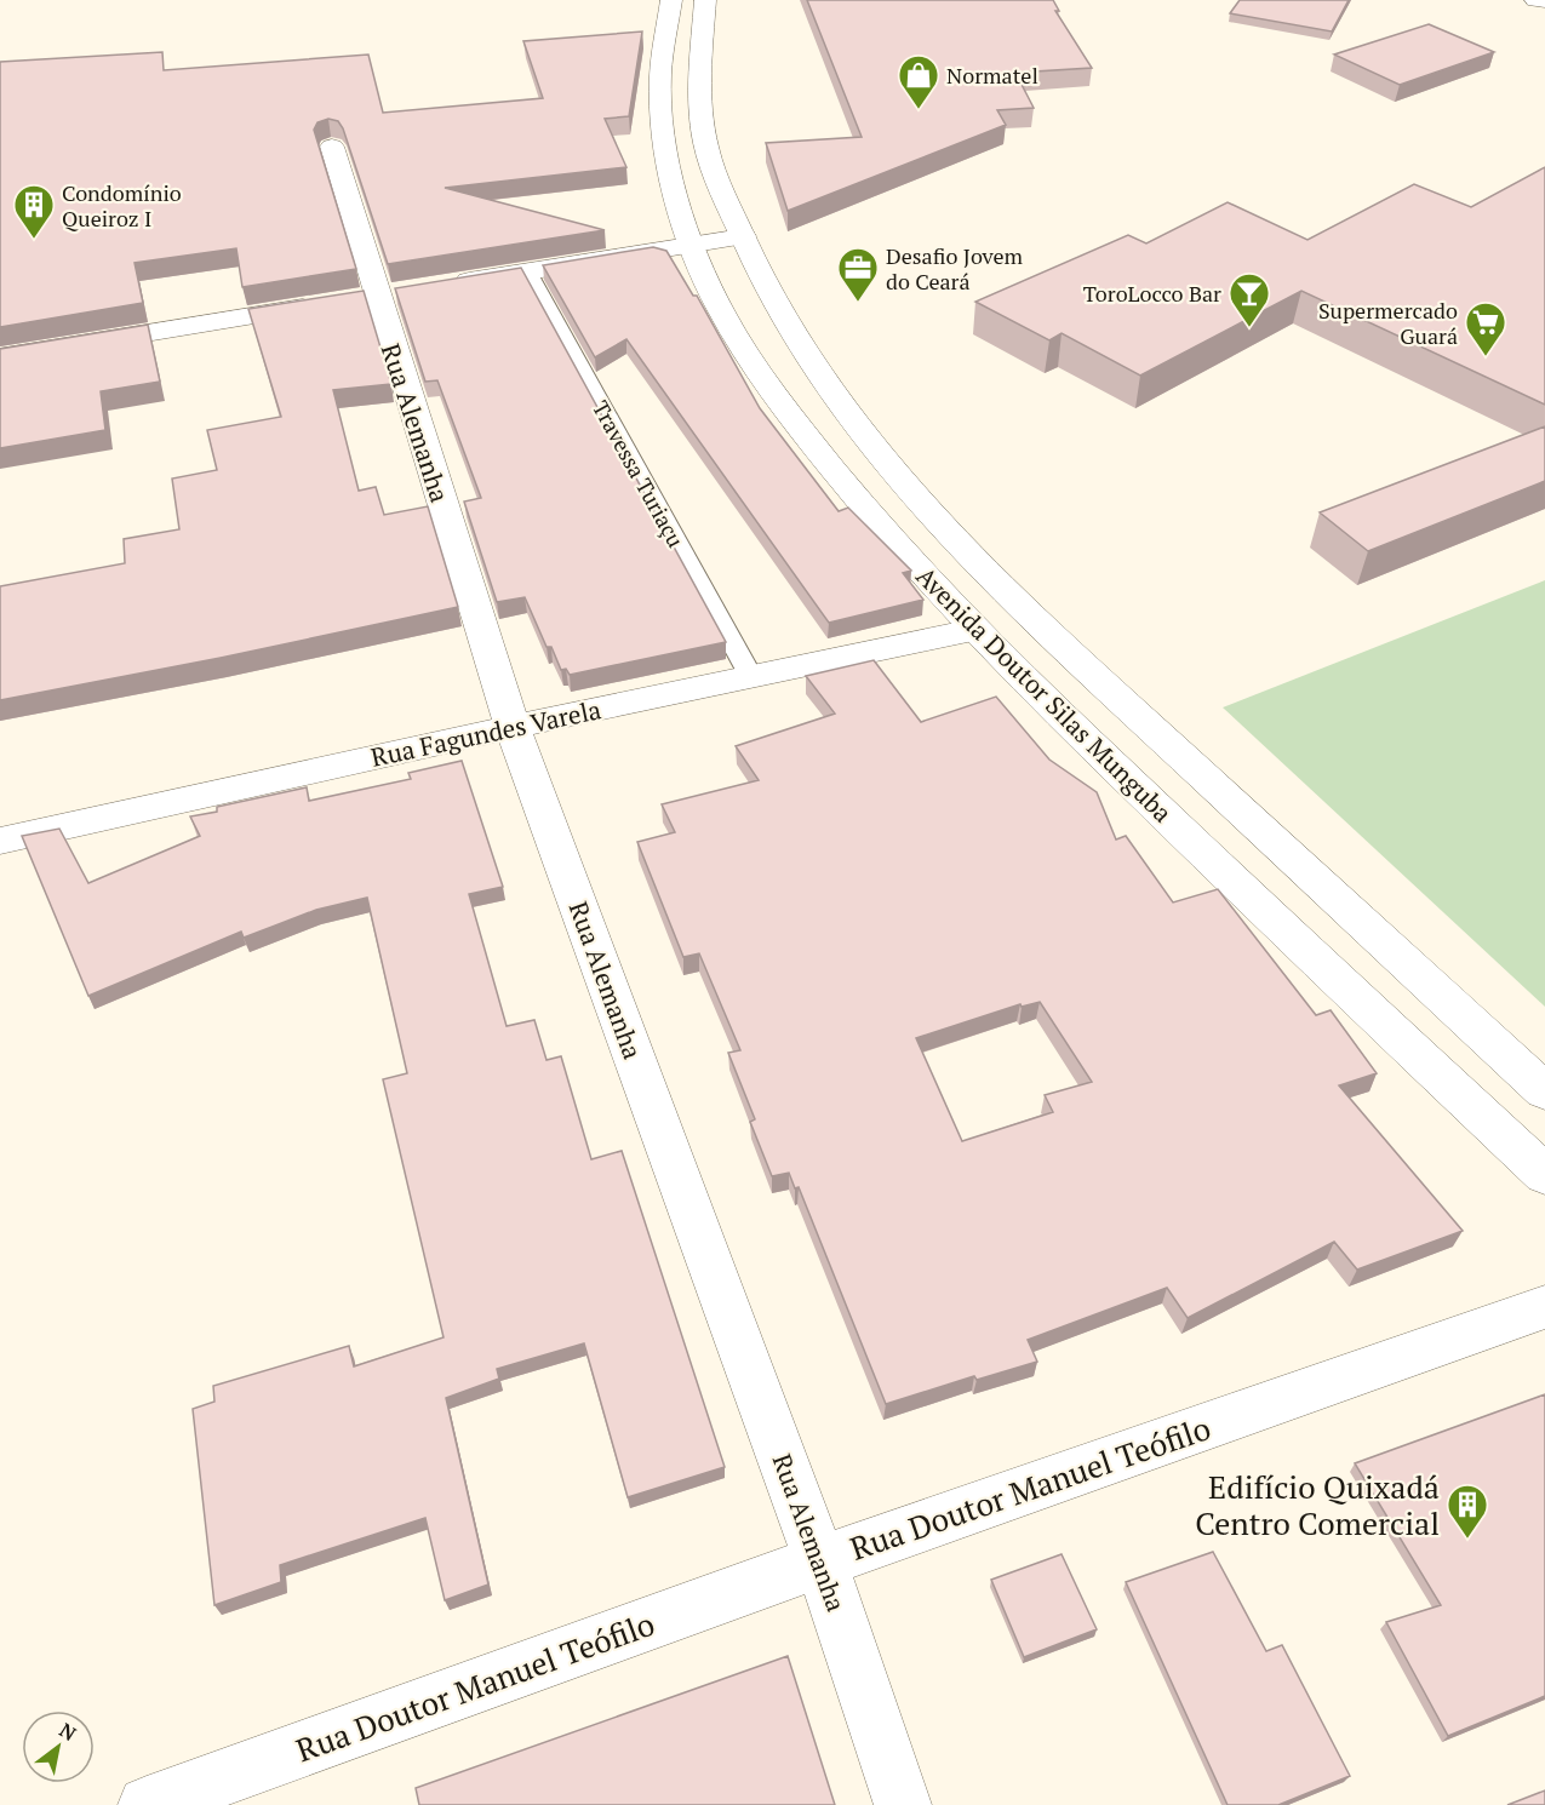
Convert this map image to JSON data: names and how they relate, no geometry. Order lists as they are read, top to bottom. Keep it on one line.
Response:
{"streets":{"street":["Rua Alemanha","Avenida Doutor Silas Munguba","Rua Fagundes Varela","Rua Doutor Manuel Teófilo"],"lane":["Travessa Turiaçu"]},"crossings":[["Rua Alemanha","Rua Fagundes Varela"],["Rua Alemanha","Rua Doutor Manuel Teófilo"],["Travessa Turiaçu","Rua Fagundes Varela"],["Avenida Doutor Silas Munguba","Rua Fagundes Varela"]],"places":{"shop":["Normatel"],"building":["Condomínio Queiroz I","Edifício Quixadá Centro Comercial"],"office":["Desafio Jovem do Ceará"],"bar":["ToroLocco Bar"],"supermarket":["Supermercado Guará"]},"north":"top right"}
